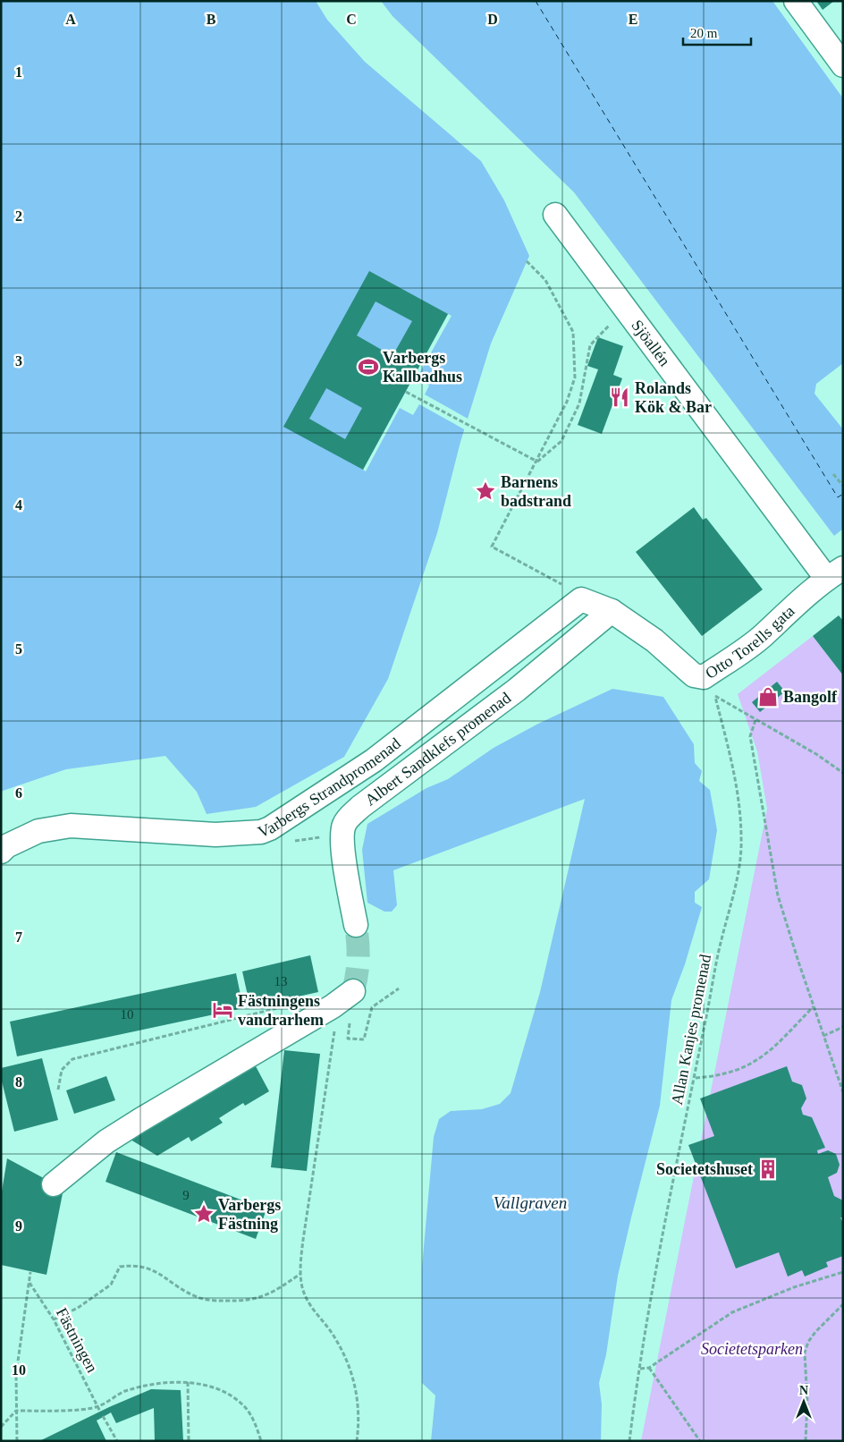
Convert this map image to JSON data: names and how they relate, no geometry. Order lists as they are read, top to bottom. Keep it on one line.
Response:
{"streets":{"street":["Sjöallén","Otto Torells gata","Albert Sandklefs promenad","Varbergs Strandpromenad"],"path":["Allan Kanjes promenad","Fästningen"]},"crossings":[["Sjöallén","Otto Torells gata"],["Otto Torells gata","Albert Sandklefs promenad"],["Otto Torells gata","Varbergs Strandpromenad"],["Otto Torells gata","Allan Kanjes promenad"],["Albert Sandklefs promenad","Varbergs Strandpromenad"]],"water":["Vallgraven"],"parks":["Societetsparken"],"places":{"sports":["Varbergs Kallbadhus"],"restaurant":["Rolands Kök & Bar"],"place":["Barnens badstrand","Varbergs Fästning"],"shop":["Bangolf"],"hotel":["Fästningens vandrarhem"],"building":["Societetshuset"]},"house_numbers":["13","10","9"],"scale_bar":"20 m","north":"top","grid":{"columns":["A","B","C","D","E"],"rows":["1","2","3","4","5","6","7","8","9","10"]}}
